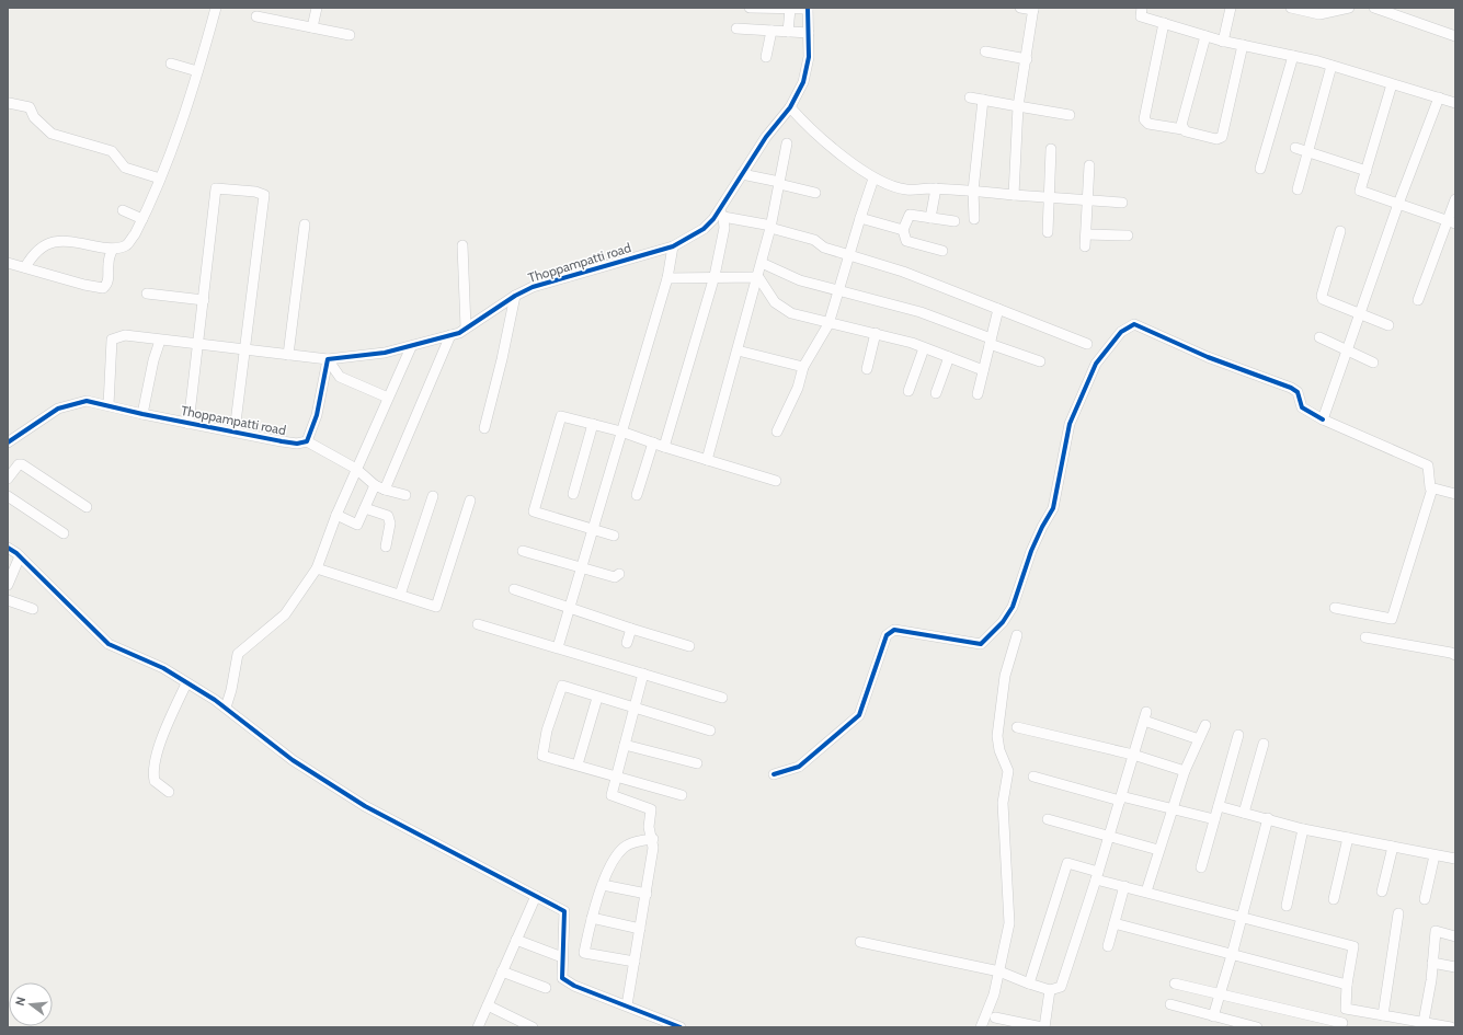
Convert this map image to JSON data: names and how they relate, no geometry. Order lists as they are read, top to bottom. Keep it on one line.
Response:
{"streets":{"street":["Thoppampatti road"]},"north":"left"}
